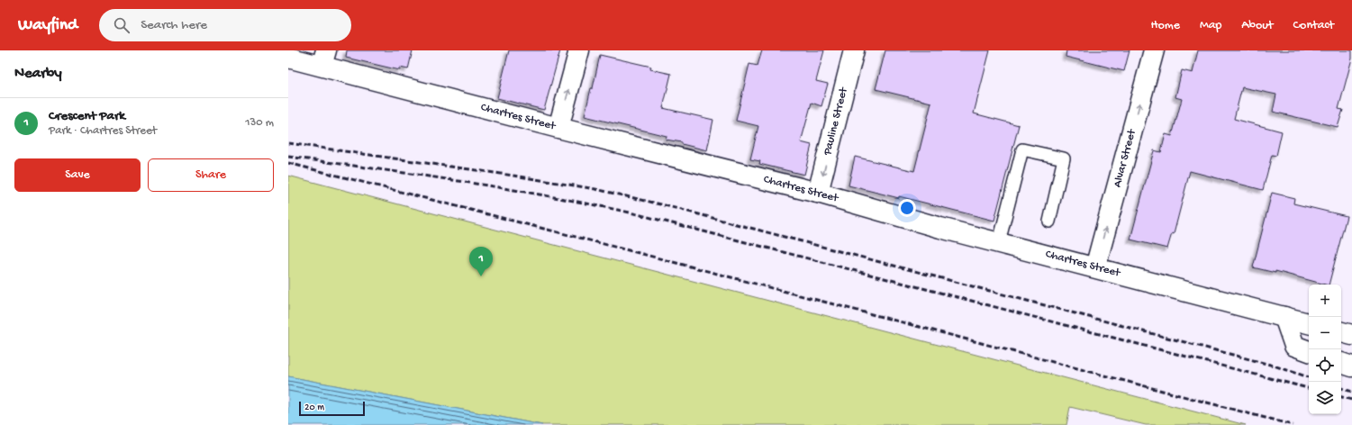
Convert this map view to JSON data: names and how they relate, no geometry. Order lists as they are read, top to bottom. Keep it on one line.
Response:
{"streets":{"street":["Chartres Street","Pauline Street","Alvar Street"]},"crossings":[["Chartres Street","Pauline Street"],["Chartres Street","Alvar Street"]],"one_way":["Pauline Street","Alvar Street"],"scale_bar":"20 m","page":{"header":"Wayfind","search":"Search here","nav":["Home","Map","About","Contact"],"heading":"Nearby","list":[{"mark":"1","name":"Crescent Park","note":"Park · Chartres Street","value":"130 m"}],"buttons":["Save","Share"],"pins":"1","map_buttons":["+","−"],"scale":"20 m"}}
